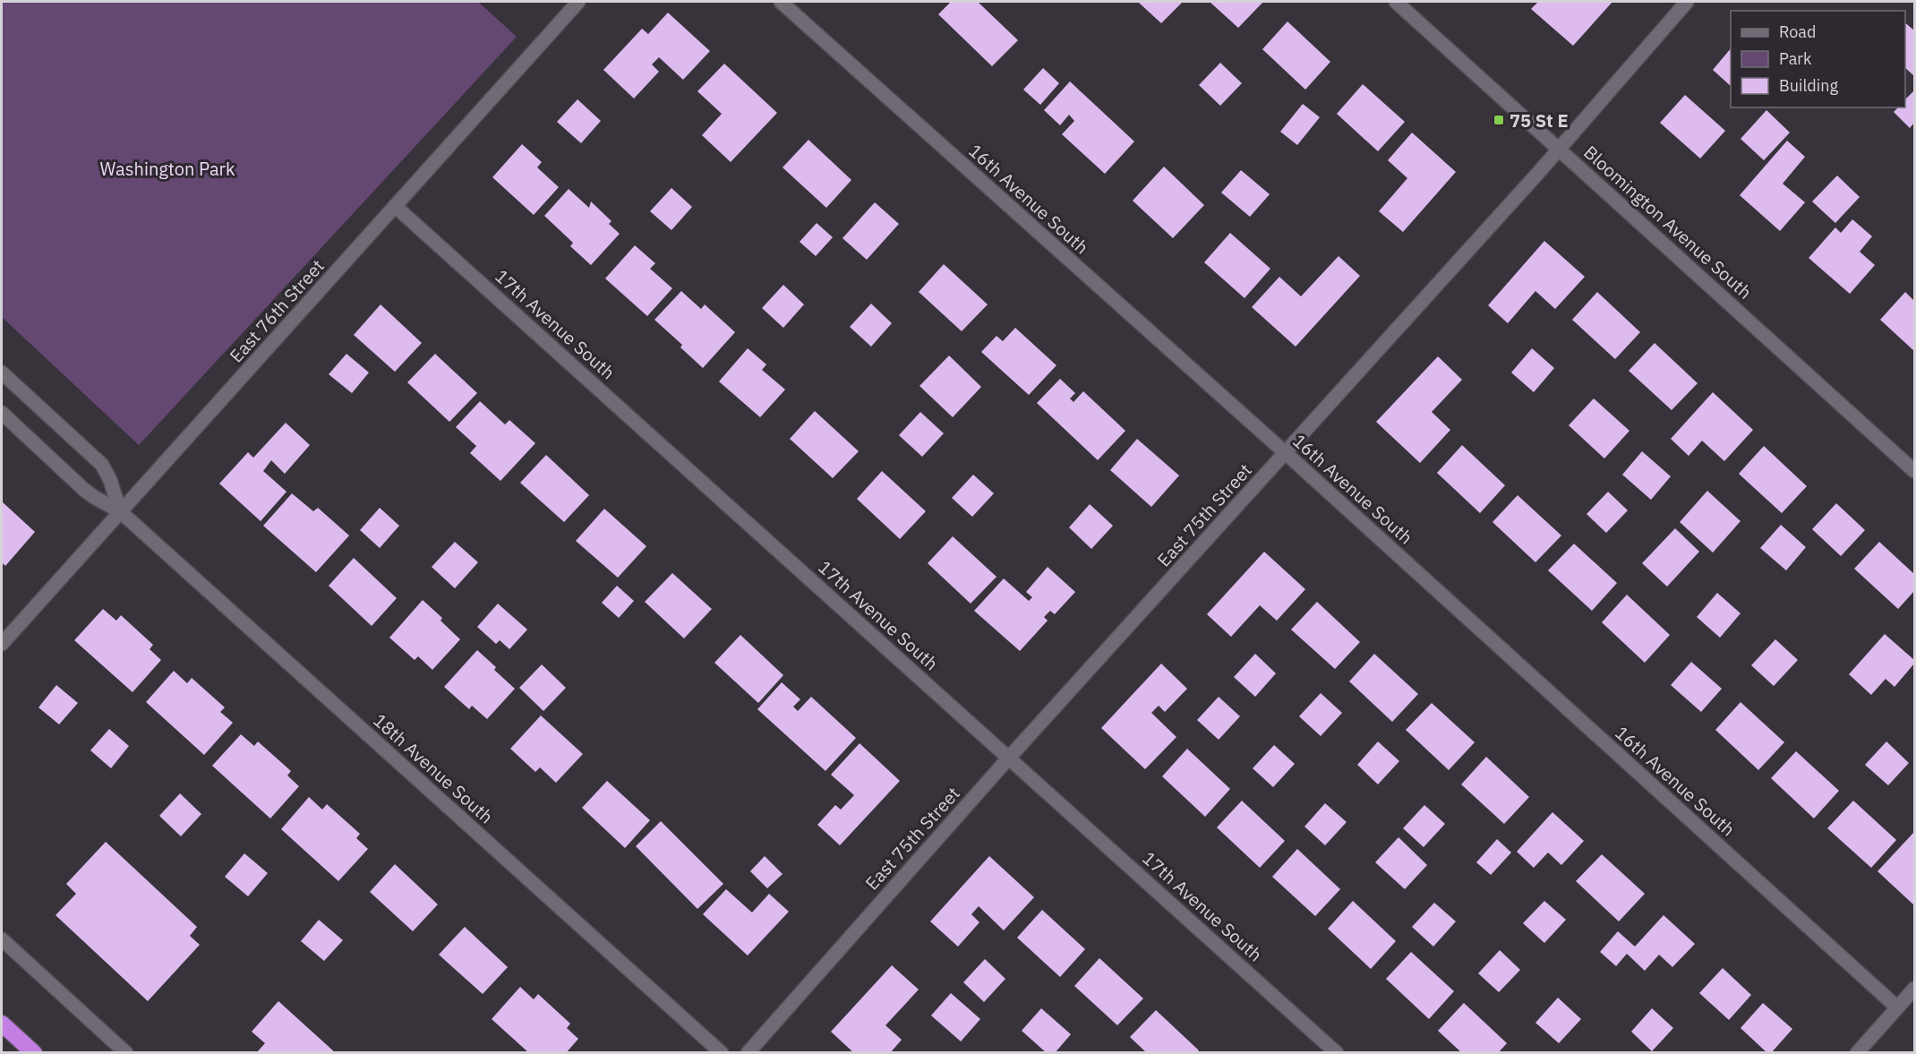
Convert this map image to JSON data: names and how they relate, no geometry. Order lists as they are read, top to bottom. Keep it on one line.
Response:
{"streets":{"street":["16th Avenue South","Bloomington Avenue South","East 76th Street","17th Avenue South","East 75th Street","18th Avenue South"]},"crossings":[["16th Avenue South","East 75th Street"],["Bloomington Avenue South","East 75th Street"],["East 76th Street","17th Avenue South"],["East 76th Street","18th Avenue South"],["17th Avenue South","East 75th Street"]],"parks":["Washington Park"],"places":{"transit":["75 St E"]},"legend":["Road","Park","Building"]}
